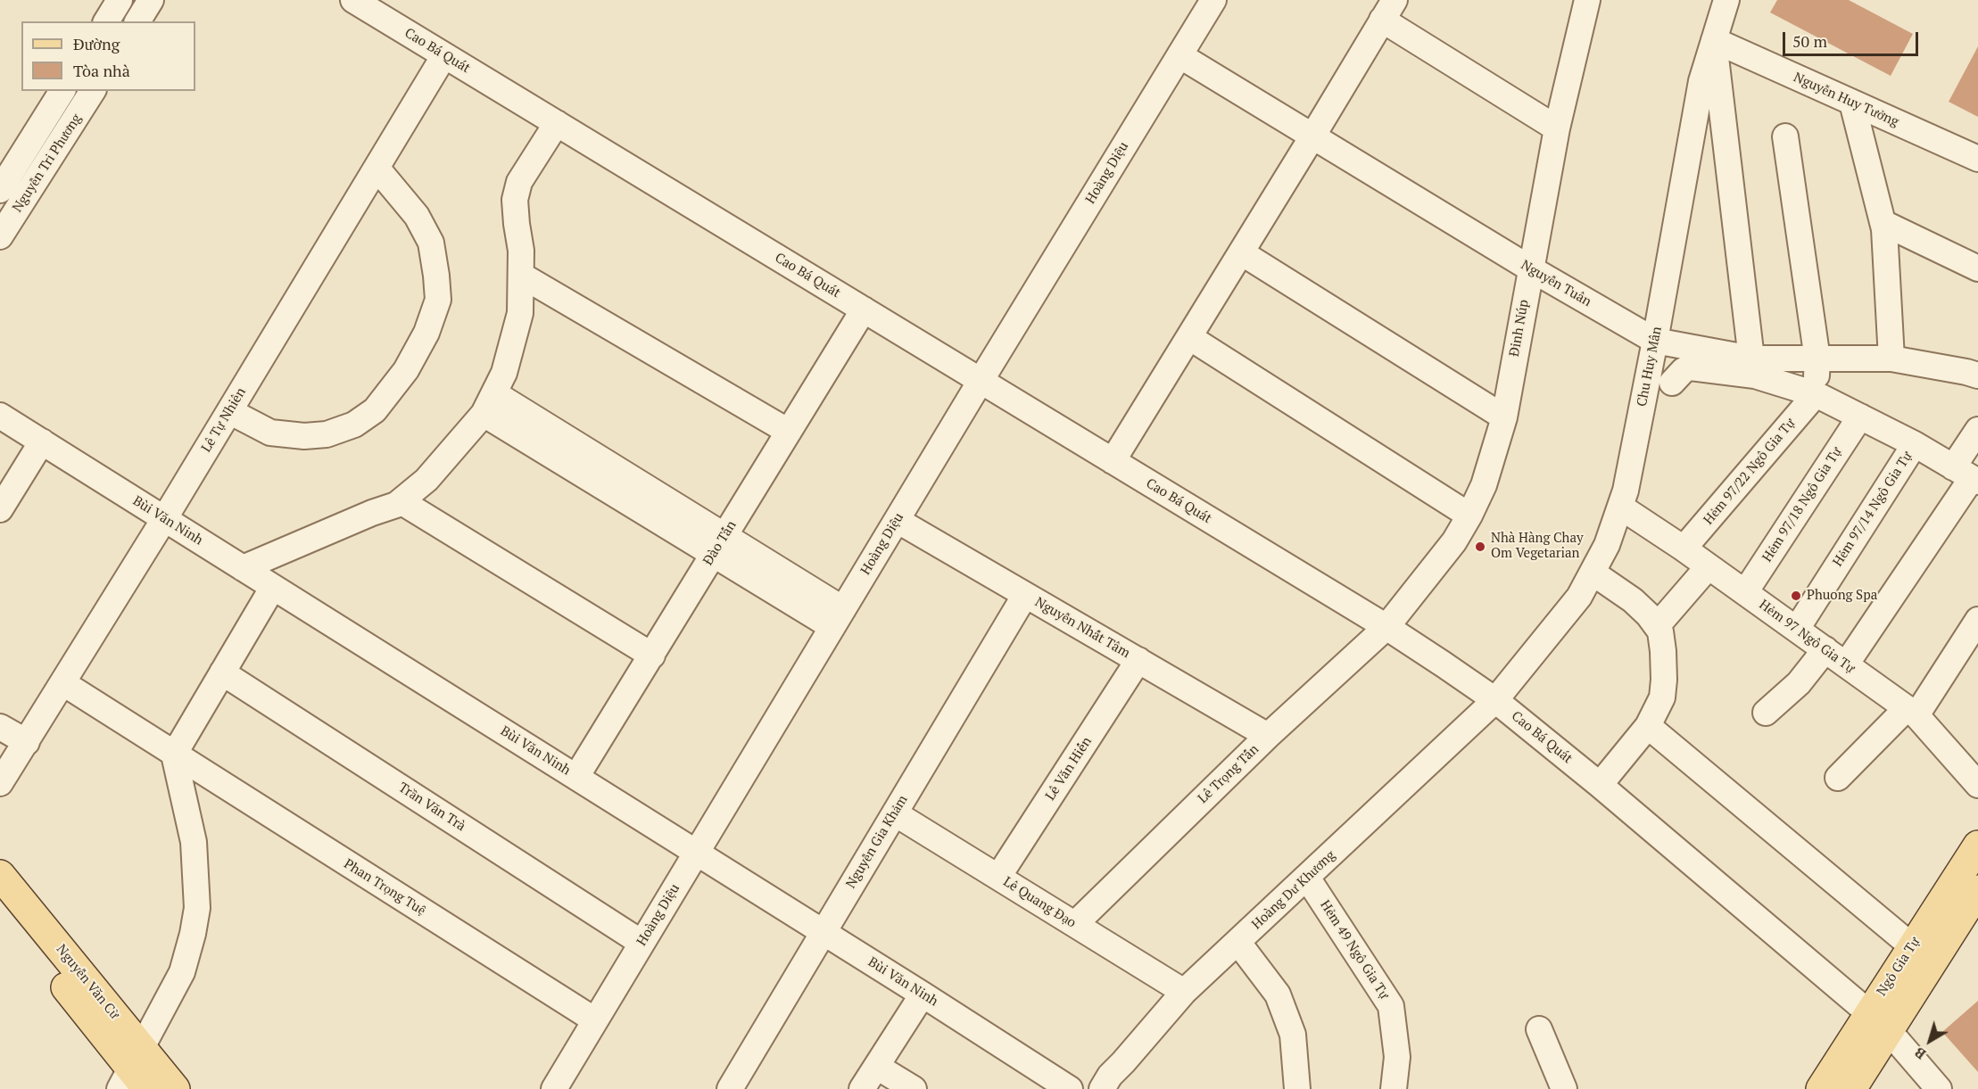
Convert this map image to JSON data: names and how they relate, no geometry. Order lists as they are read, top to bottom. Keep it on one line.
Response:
{"streets":{"main road":["Ngô Gia Tự","Nguyễn Văn Cừ"],"street":["Cao Bá Quát","Nguyễn Huy Tưởng","Nguyễn Tri Phương","Hoàng Diệu","Nguyễn Tuân","Đinh Núp","Chu Huy Mân","Lê Tự Nhiên","Hẻm 97/22 Ngô Gia Tự","Hẻm 97/18 Ngô Gia Tự","Hẻm 97/14 Ngô Gia Tự","Bùi Văn Ninh","Đào Tấn","Nguyễn Nhất Tâm","Hẻm 97 Ngô Gia Tự","Lê Văn Hiến","Lê Trọng Tấn","Trần Văn Trà","Nguyễn Gia Khảm","Phan Trọng Tuệ","Hoàng Dư Khương","Lê Quang Đạo","Hẻm 49 Ngô Gia Tự"]},"crossings":[["Cao Bá Quát","Hoàng Diệu"],["Cao Bá Quát","Đinh Núp"],["Cao Bá Quát","Chu Huy Mân"],["Cao Bá Quát","Lê Tự Nhiên"],["Cao Bá Quát","Đào Tấn"],["Cao Bá Quát","Lê Trọng Tấn"],["Cao Bá Quát","Hoàng Dư Khương"],["Cao Bá Quát","Ngô Gia Tự"],["Nguyễn Huy Tưởng","Chu Huy Mân"],["Hoàng Diệu","Nguyễn Tuân"],["Hoàng Diệu","Bùi Văn Ninh"],["Hoàng Diệu","Nguyễn Nhất Tâm"],["Hoàng Diệu","Trần Văn Trà"],["Hoàng Diệu","Phan Trọng Tuệ"],["Nguyễn Tuân","Đinh Núp"],["Nguyễn Tuân","Chu Huy Mân"],["Đinh Núp","Lê Trọng Tấn"],["Chu Huy Mân","Hẻm 97 Ngô Gia Tự"],["Chu Huy Mân","Hoàng Dư Khương"],["Lê Tự Nhiên","Bùi Văn Ninh"],["Lê Tự Nhiên","Phan Trọng Tuệ"],["Hẻm 97/22 Ngô Gia Tự","Hẻm 97 Ngô Gia Tự"],["Hẻm 97/18 Ngô Gia Tự","Hẻm 97 Ngô Gia Tự"],["Hẻm 97/14 Ngô Gia Tự","Hẻm 97 Ngô Gia Tự"],["Bùi Văn Ninh","Đào Tấn"],["Bùi Văn Ninh","Nguyễn Gia Khảm"],["Nguyễn Nhất Tâm","Lê Văn Hiến"],["Nguyễn Nhất Tâm","Lê Trọng Tấn"],["Nguyễn Nhất Tâm","Nguyễn Gia Khảm"],["Lê Văn Hiến","Lê Quang Đạo"],["Lê Trọng Tấn","Lê Quang Đạo"],["Nguyễn Gia Khảm","Lê Quang Đạo"],["Hoàng Dư Khương","Lê Quang Đạo"],["Hoàng Dư Khương","Hẻm 49 Ngô Gia Tự"]],"places":["Nhà Hàng Chay Om Vegetarian","Phuong Spa"],"legend":["Đường","Tòa nhà"],"scale_bar":"50 m","north":"bottom left"}
